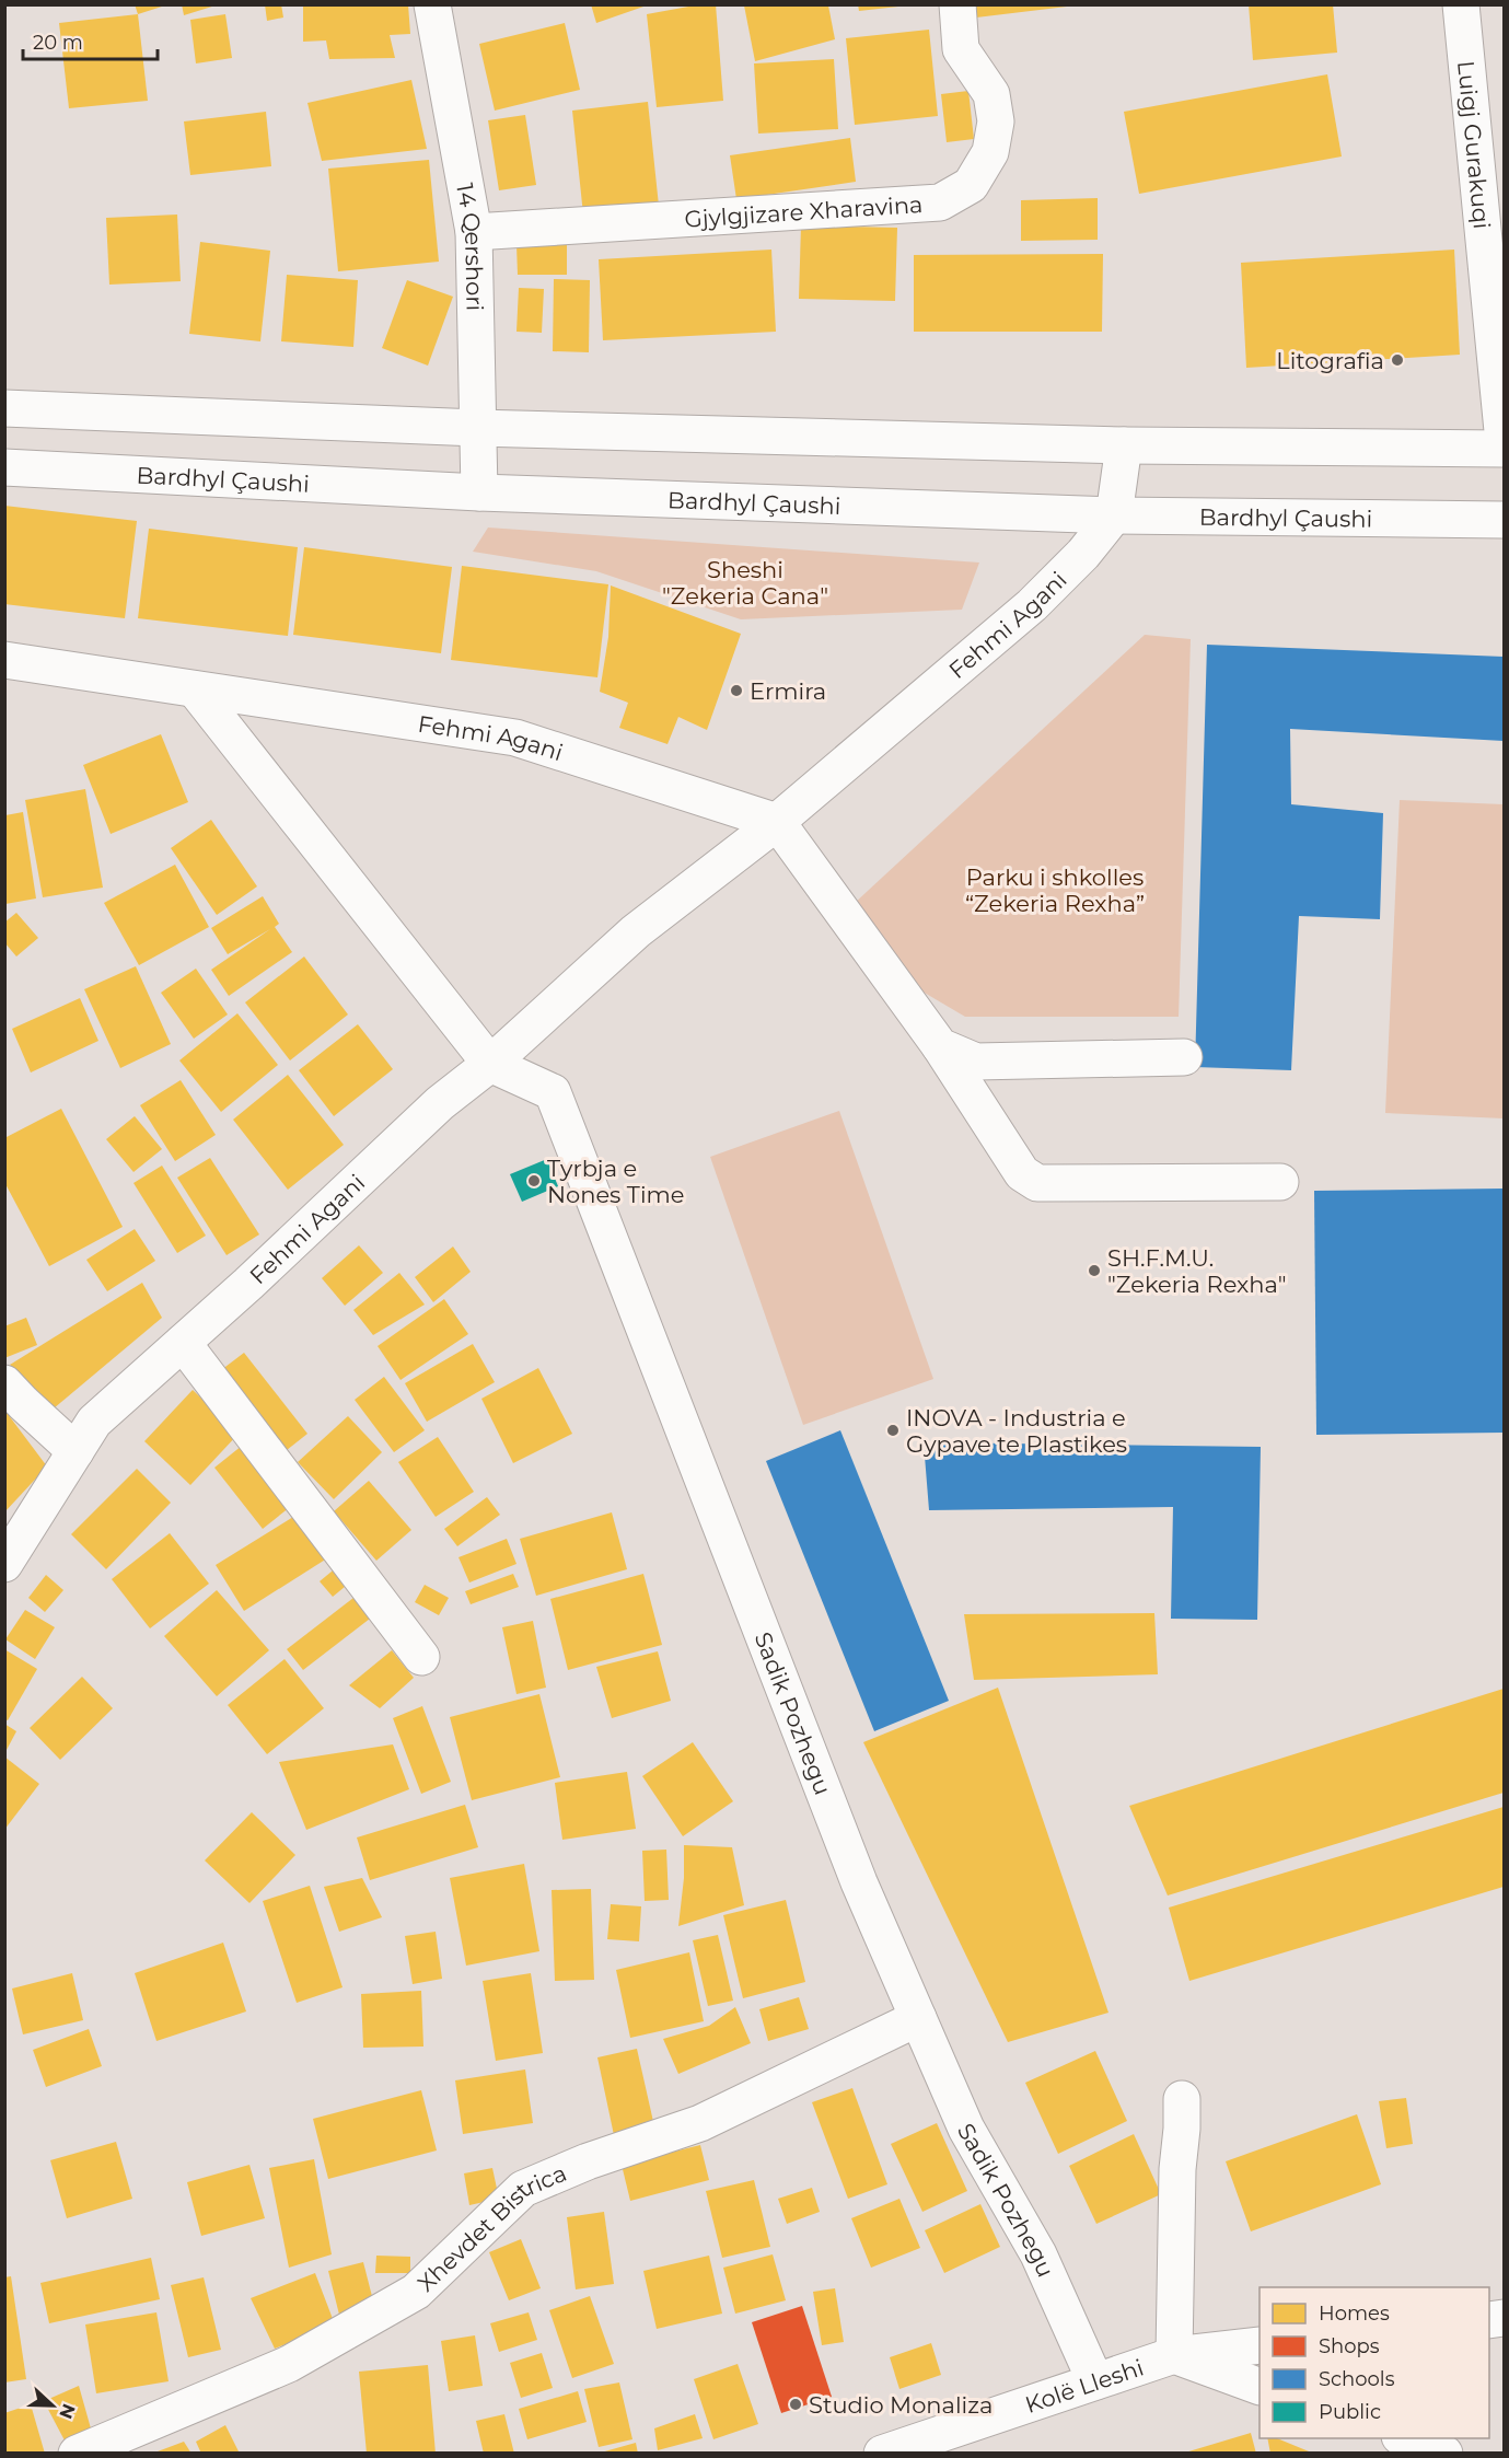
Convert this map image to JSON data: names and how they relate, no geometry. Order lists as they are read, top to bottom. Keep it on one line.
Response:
{"streets":{"street":["Luigj Gurakuqi","Gjylgjizare Xharavina","14 Qershori","Bardhyl Çaushi","Fehmi Agani","Sadik Pozhegu","Xhevdet Bistrica","Kolë Lleshi"]},"crossings":[["Gjylgjizare Xharavina","14 Qershori"],["14 Qershori","Bardhyl Çaushi"],["Bardhyl Çaushi","Fehmi Agani"],["Fehmi Agani","Sadik Pozhegu"],["Sadik Pozhegu","Xhevdet Bistrica"],["Sadik Pozhegu","Kolë Lleshi"]],"parks":["Sheshi \"Zekeria Cana\"","Parku i shkolles “Zekeria Rexha”"],"places":["Litografia","Ermira","Tyrbja e Nones Time","SH.F.M.U. \"Zekeria Rexha\"","INOVA - Industria e Gypave te Plastikes","Studio Monaliza"],"legend":["Homes","Shops","Schools","Public"],"scale_bar":"20 m","north":"right"}
